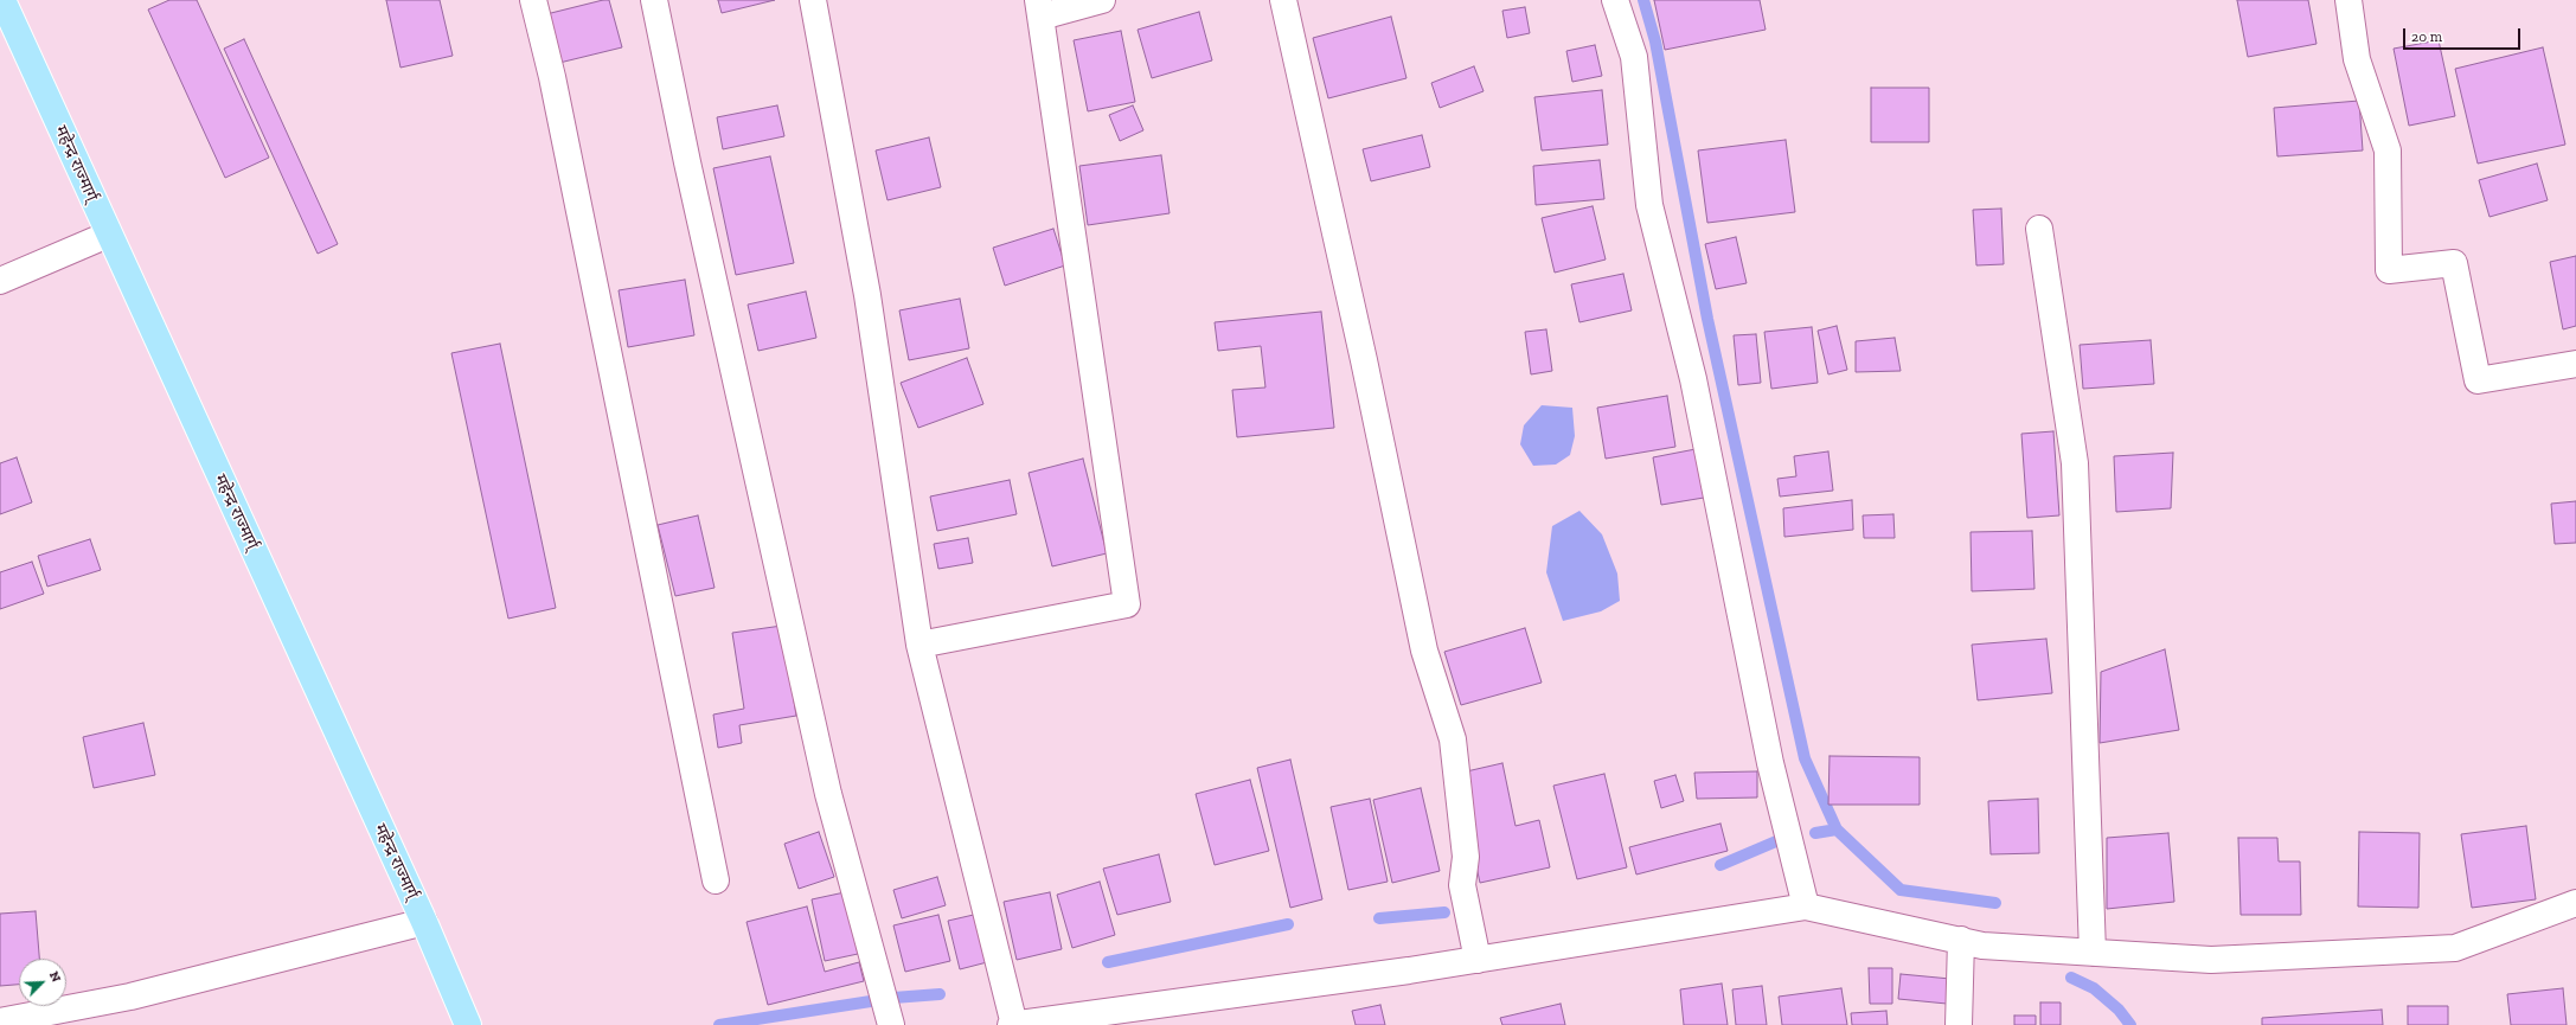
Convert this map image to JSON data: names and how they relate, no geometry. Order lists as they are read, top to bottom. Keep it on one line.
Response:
{"streets":{"highway":["महेन्द्र राज्मार्ग्"]},"scale_bar":"20 m","north":"top right"}
